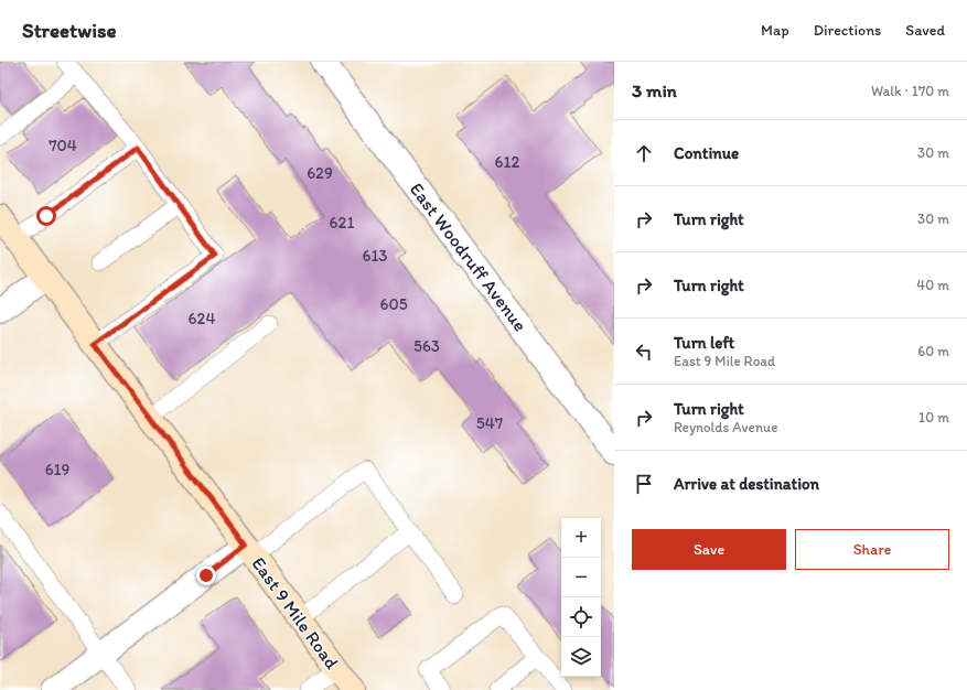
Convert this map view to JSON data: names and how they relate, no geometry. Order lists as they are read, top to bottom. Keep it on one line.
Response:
{"streets":{"main road":["East 9 Mile Road"],"street":["East Woodruff Avenue"]},"house_numbers":["704","612","629","621","613","605","624","563","547","619"],"page":{"header":"Streetwise","nav":["Map","Directions","Saved"],"heading":["3 min","Walk · 170 m"],"list":[["Continue","30 m"],["Turn right","30 m"],["Turn right","40 m"],["Turn left","East 9 Mile Road","60 m"],["Turn right","Reynolds Avenue","10 m"],"Arrive at destination"],"buttons":["Save","Share"],"map_buttons":["+","−"]}}
